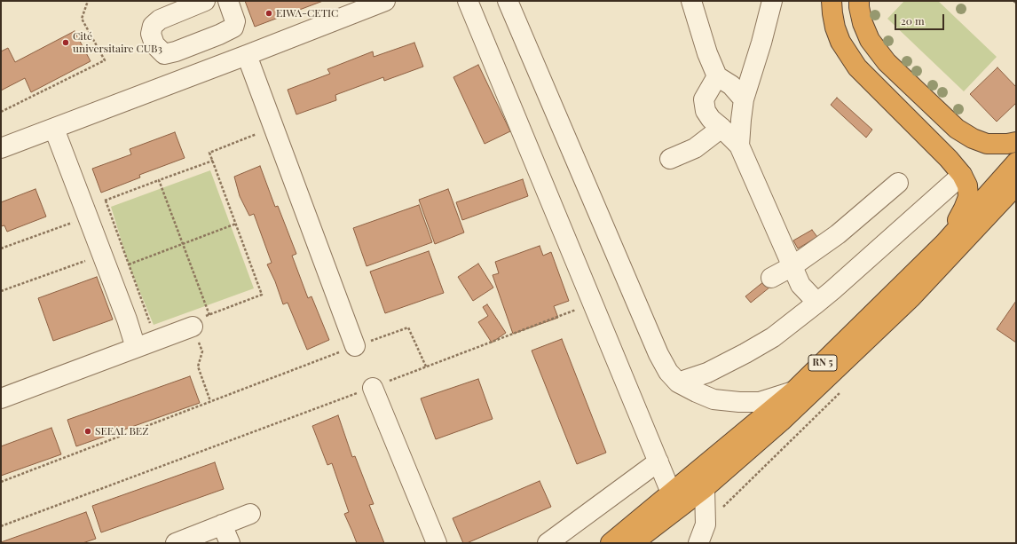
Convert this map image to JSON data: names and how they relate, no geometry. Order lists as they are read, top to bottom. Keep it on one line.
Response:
{"streets":{"highway":["RN 5"]},"places":["EIWA-CETIC","Cité universitaire CUB3","SEEAL BEZ"],"scale_bar":"20 m"}
